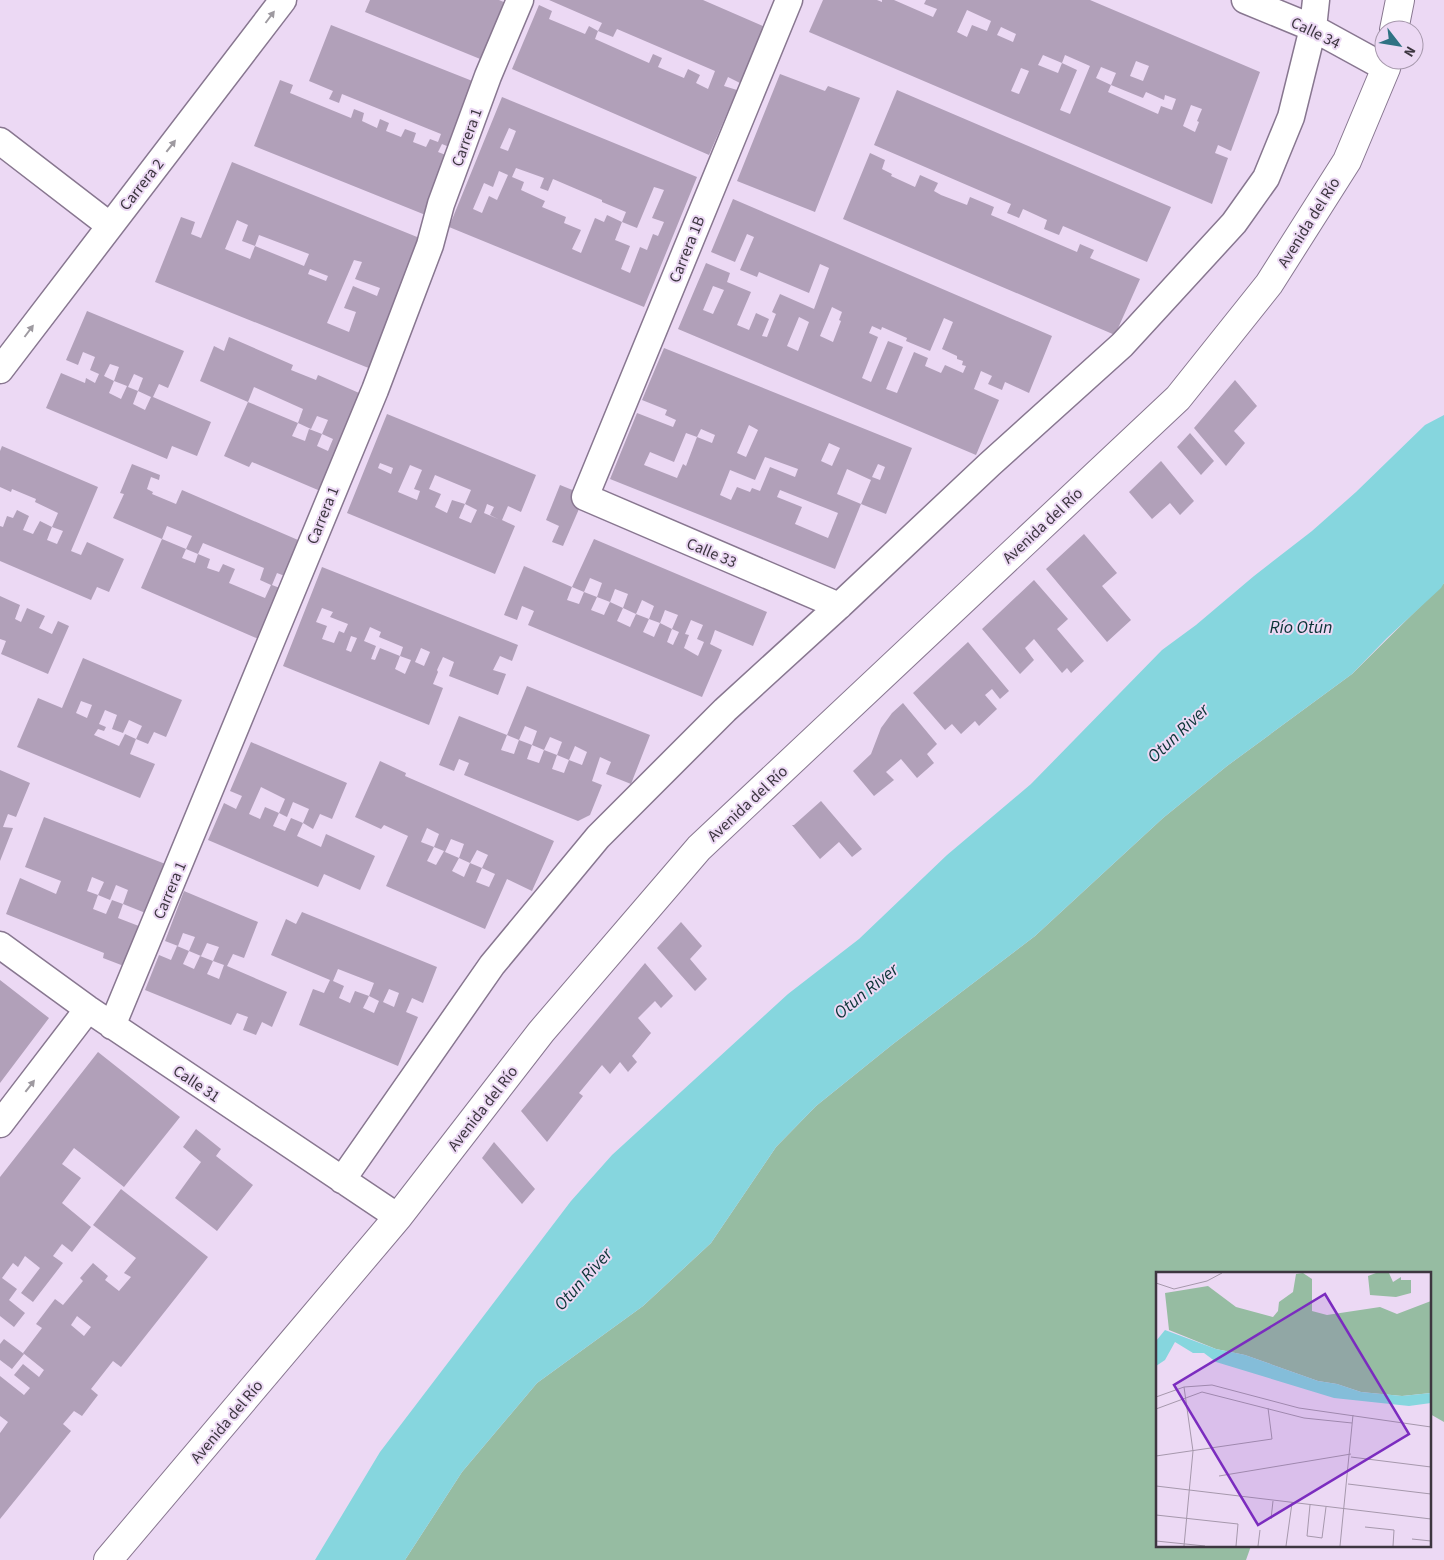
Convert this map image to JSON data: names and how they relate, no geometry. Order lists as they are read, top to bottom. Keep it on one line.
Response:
{"streets":{"main road":["Avenida del Río"],"street":["Calle 34","Carrera 1","Carrera 2","Carrera 1B","Calle 33","Calle 31"]},"crossings":[["Carrera 1","Calle 31"],["Avenida del Río","Calle 31"],["Carrera 1B","Calle 33"]],"one_way":["Carrera 2"],"water":["Río Otún","Otun River"],"north":"bottom right"}
